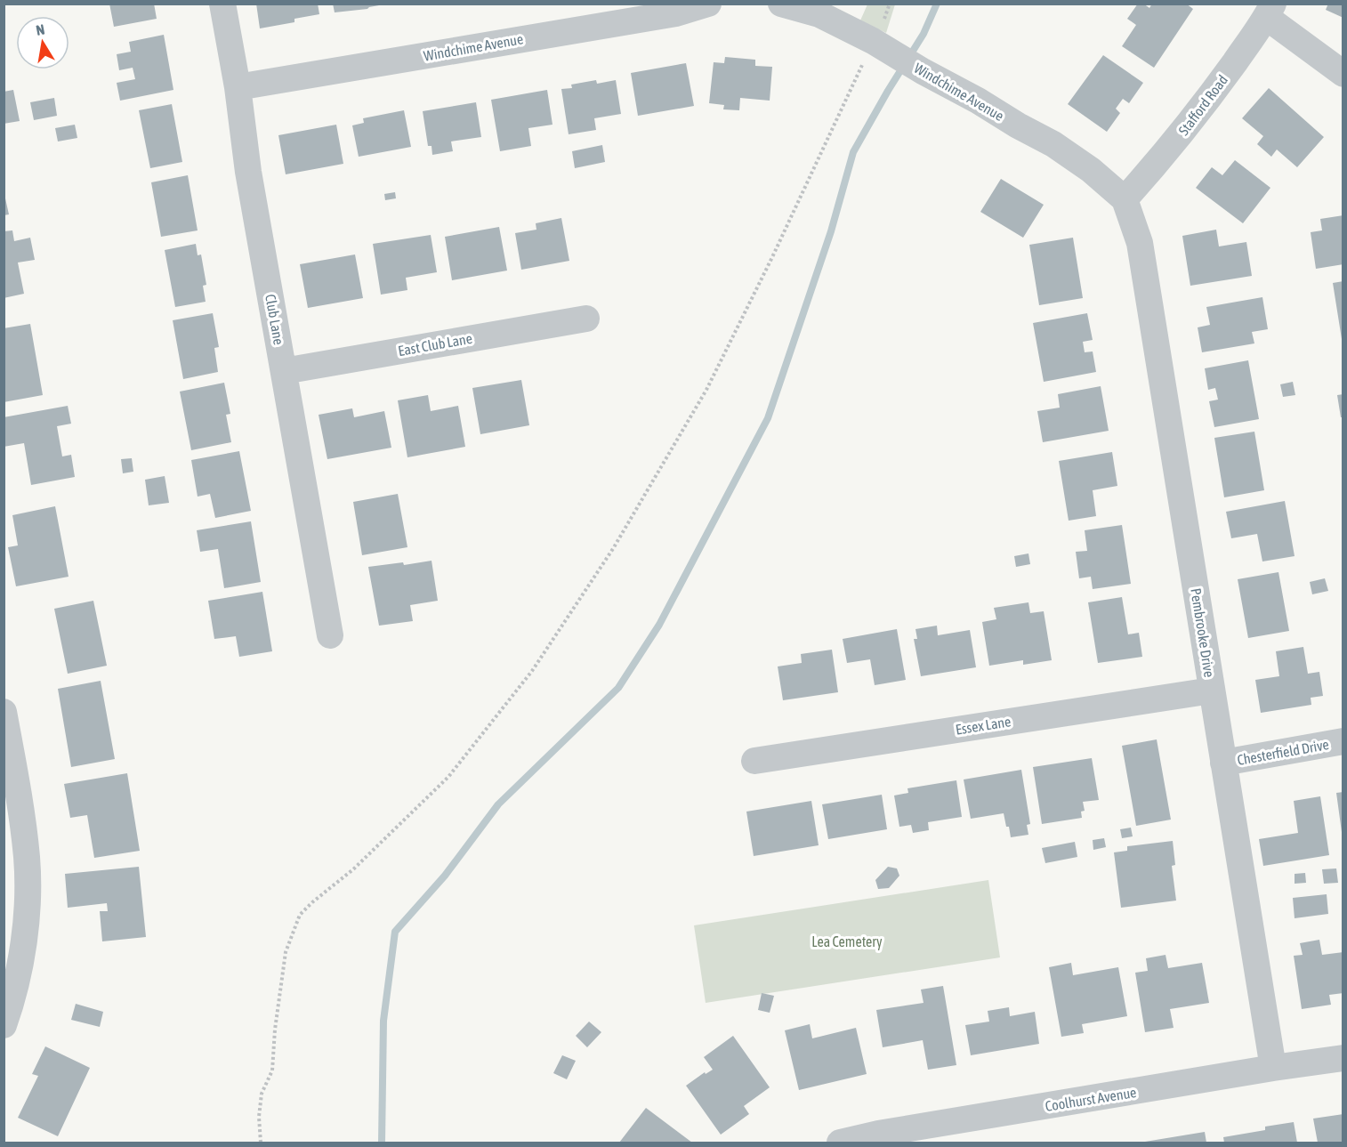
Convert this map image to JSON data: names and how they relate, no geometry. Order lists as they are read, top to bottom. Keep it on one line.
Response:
{"streets":{"street":["Windchime Avenue","Stafford Road","Club Lane","East Club Lane","Pembrooke Drive","Essex Lane","Chesterfield Drive","Coolhurst Avenue"]},"crossings":[["Windchime Avenue","Stafford Road"],["Windchime Avenue","Club Lane"],["Windchime Avenue","Pembrooke Drive"],["Stafford Road","Pembrooke Drive"],["Club Lane","East Club Lane"],["Pembrooke Drive","Essex Lane"],["Pembrooke Drive","Chesterfield Drive"],["Pembrooke Drive","Coolhurst Avenue"]],"parks":["Lea Cemetery"],"north":"top"}
